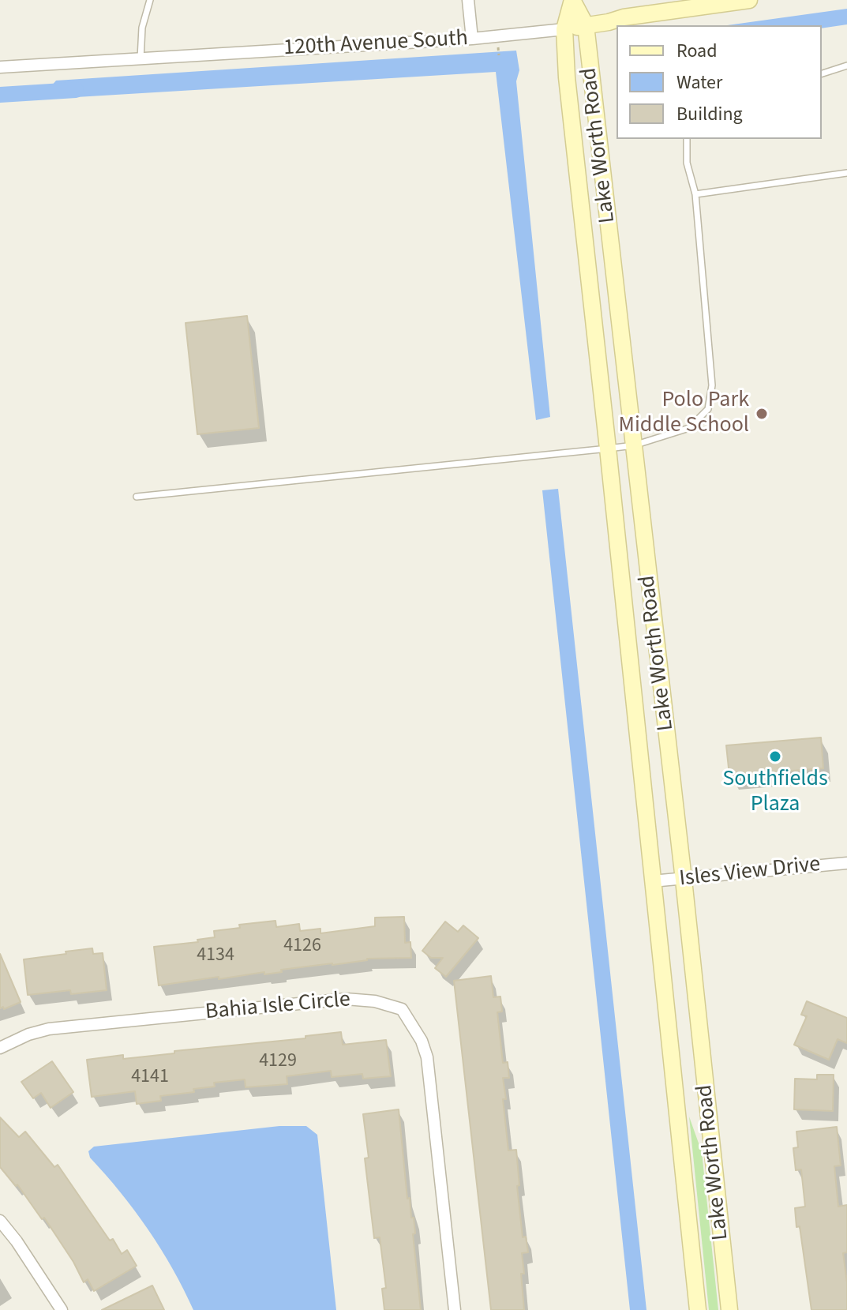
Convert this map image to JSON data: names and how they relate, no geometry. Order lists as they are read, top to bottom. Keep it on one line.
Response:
{"streets":{"street":["120th Avenue South","Lake Worth Road","Isles View Drive","Bahia Isle Circle"]},"crossings":[["120th Avenue South","Lake Worth Road"],["Lake Worth Road","Isles View Drive"]],"places":["Polo Park Middle School","Southfields Plaza"],"house_numbers":["4126","4134","4129","4141"],"legend":["Road","Water","Building"]}
